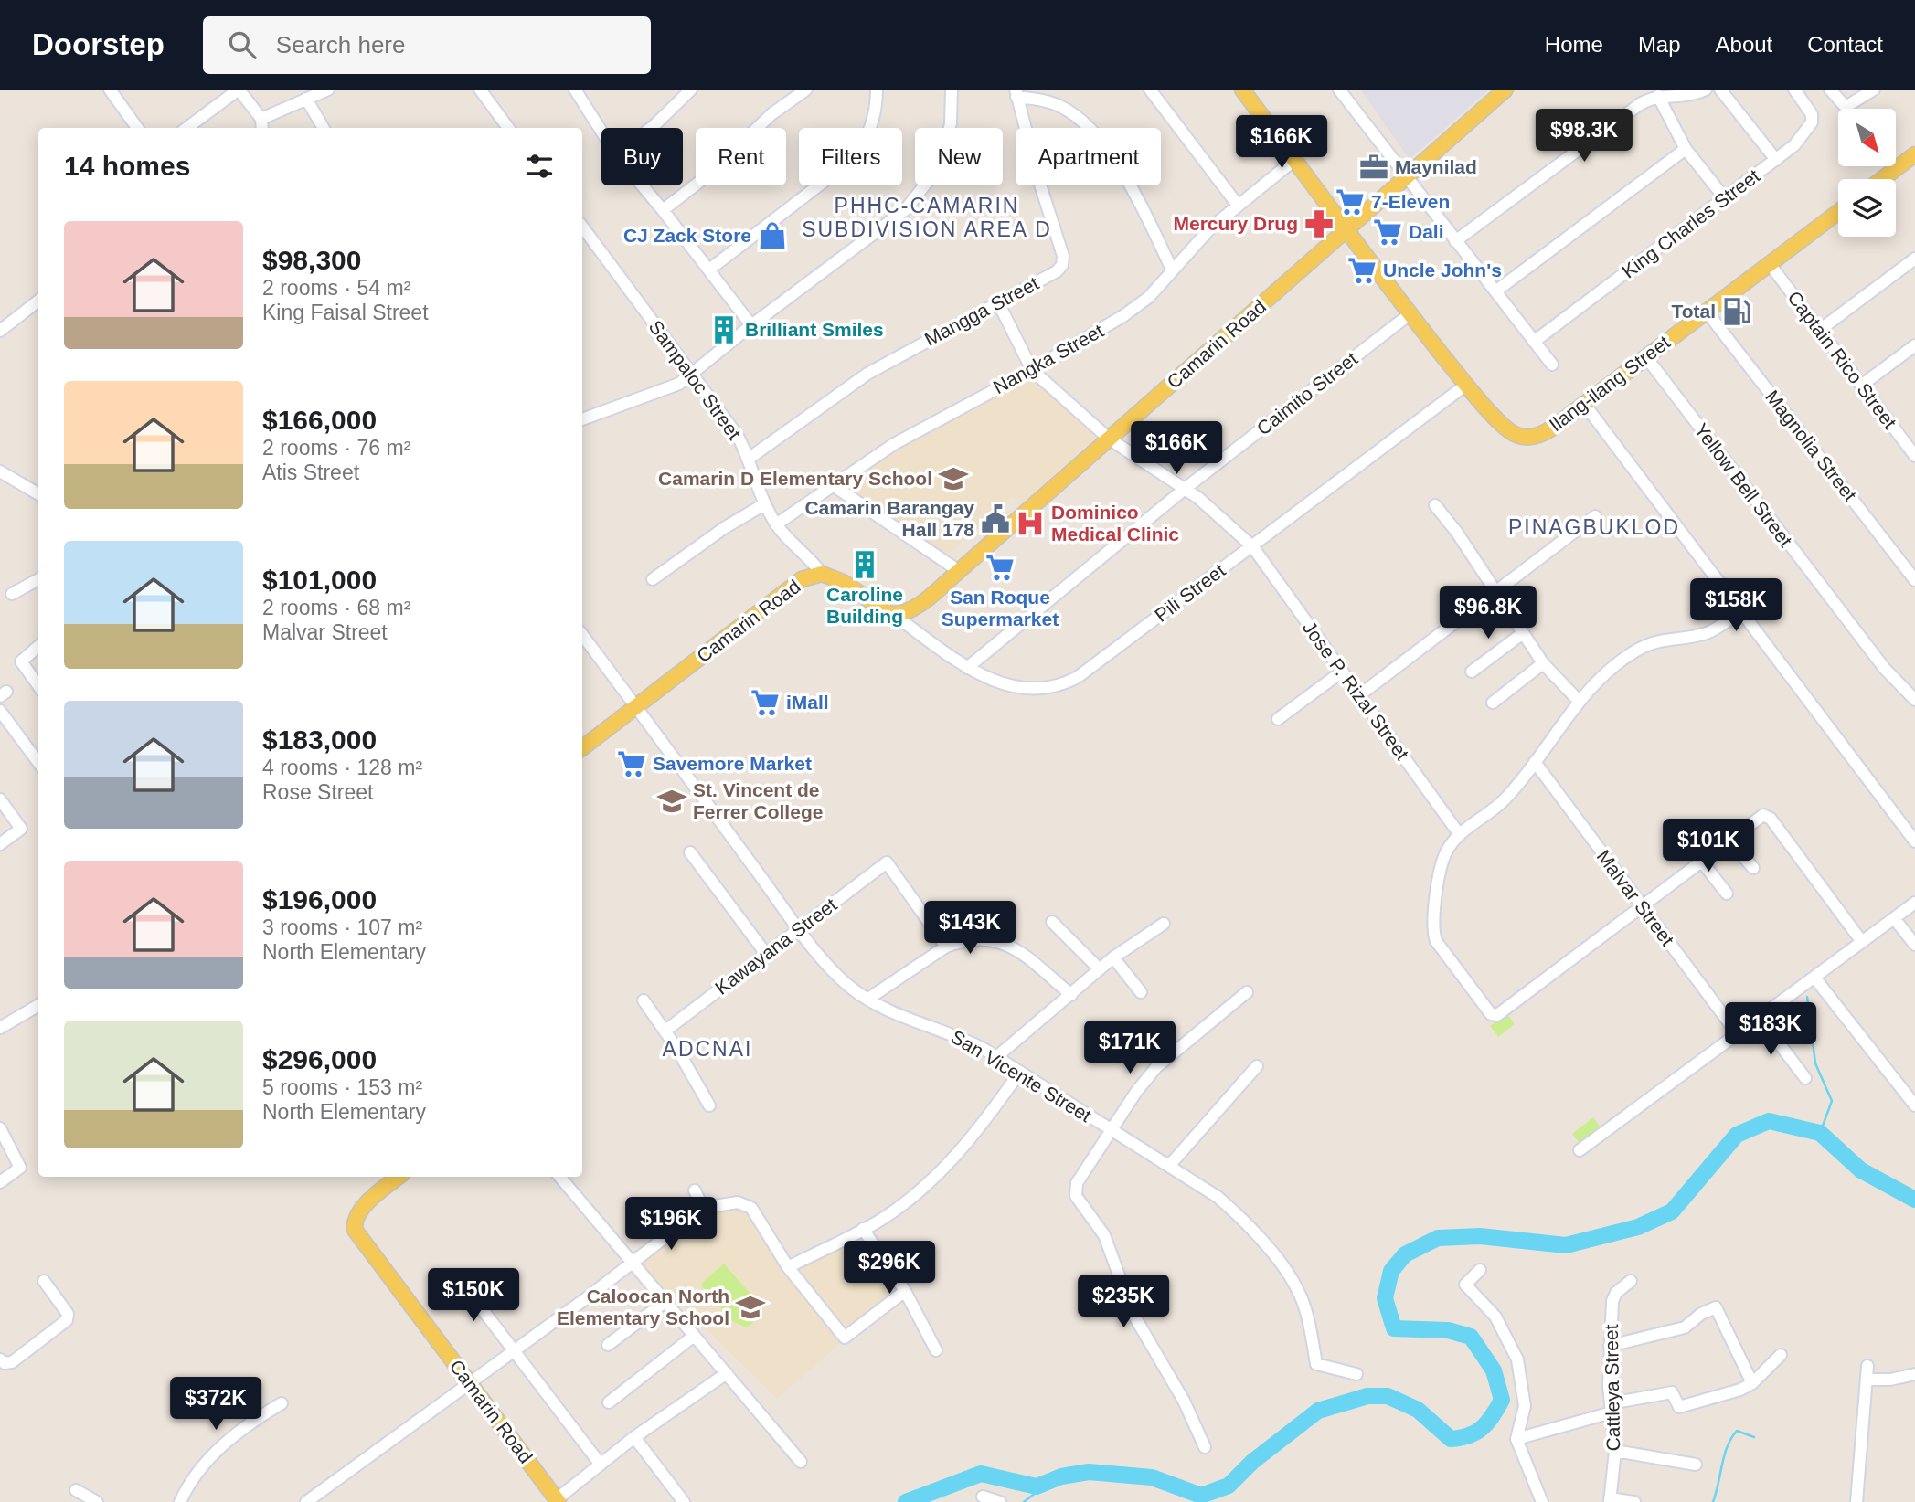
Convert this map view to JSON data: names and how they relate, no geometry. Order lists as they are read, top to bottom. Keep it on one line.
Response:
{"streets":{"main road":["Camarin Road","Ilang-ilang Street"],"street":["King Charles Street","Mangga Street","Nangka Street","Captain Rico Street","Sampaloc Street","Caimito Street","Magnolia Street","Yellow Bell Street","Pili Street","Jose P. Rizal Street","Malvar Street","Kawayana Street","San Vicente Street","Cattleya Street"]},"crossings":[["Mangga Street","Sampaloc Street"],["Camarin Road","Sampaloc Street"],["Camarin Road","Ilang-ilang Street"],["Camarin Road","Pili Street"],["Camarin Road","Jose P. Rizal Street"],["Camarin Road","San Vicente Street"],["Nangka Street","Sampaloc Street"],["Nangka Street","Ilang-ilang Street"],["Nangka Street","Jose P. Rizal Street"],["Captain Rico Street","Ilang-ilang Street"],["Ilang-ilang Street","Caimito Street"],["Ilang-ilang Street","Magnolia Street"],["Ilang-ilang Street","Yellow Bell Street"],["Ilang-ilang Street","Pili Street"],["Caimito Street","Pili Street"],["Caimito Street","Jose P. Rizal Street"],["Pili Street","Jose P. Rizal Street"],["Kawayana Street","San Vicente Street"]],"districts":["PHHC-CAMARIN SUBDIVISION AREA D","PINAGBUKLOD","ADCNAI"],"places":{"office":["Maynilad"],"supermarket":["7-Eleven","Dali","Uncle John's","San Roque Supermarket","iMall","Savemore Market"],"pharmacy":["Mercury Drug"],"shop":["CJ Zack Store"],"fuel station":["Total"],"building":["Brilliant Smiles","Caroline Building"],"school or university":["Camarin D Elementary School","St. Vincent de Ferrer College","Caloocan North Elementary School"],"public building":["Camarin Barangay Hall 178"],"hospital":["Dominico Medical Clinic"]},"north":"bottom right","page":{"header":"Doorstep","search":"Search here","nav":["Home","Map","About","Contact"],"price":["$98.3K","$166K","$166K","$158K","$96.8K","$101K","$143K","$183K","$171K","$196K","$296K","$150K","$235K","$372K"],"chip":["Buy","Rent","Filters","New","Apartment"],"heading":"14 homes","list":[{"name":"$98,300","note":"2 rooms · 54 m² · King Faisal Street"},{"name":"$166,000","note":"2 rooms · 76 m² · Atis Street"},{"name":"$101,000","note":"2 rooms · 68 m² · Malvar Street"},{"name":"$183,000","note":"4 rooms · 128 m² · Rose Street"},{"name":"$196,000","note":"3 rooms · 107 m² · North Elementary"},{"name":"$296,000","note":"5 rooms · 153 m² · North Elementary"}]}}
